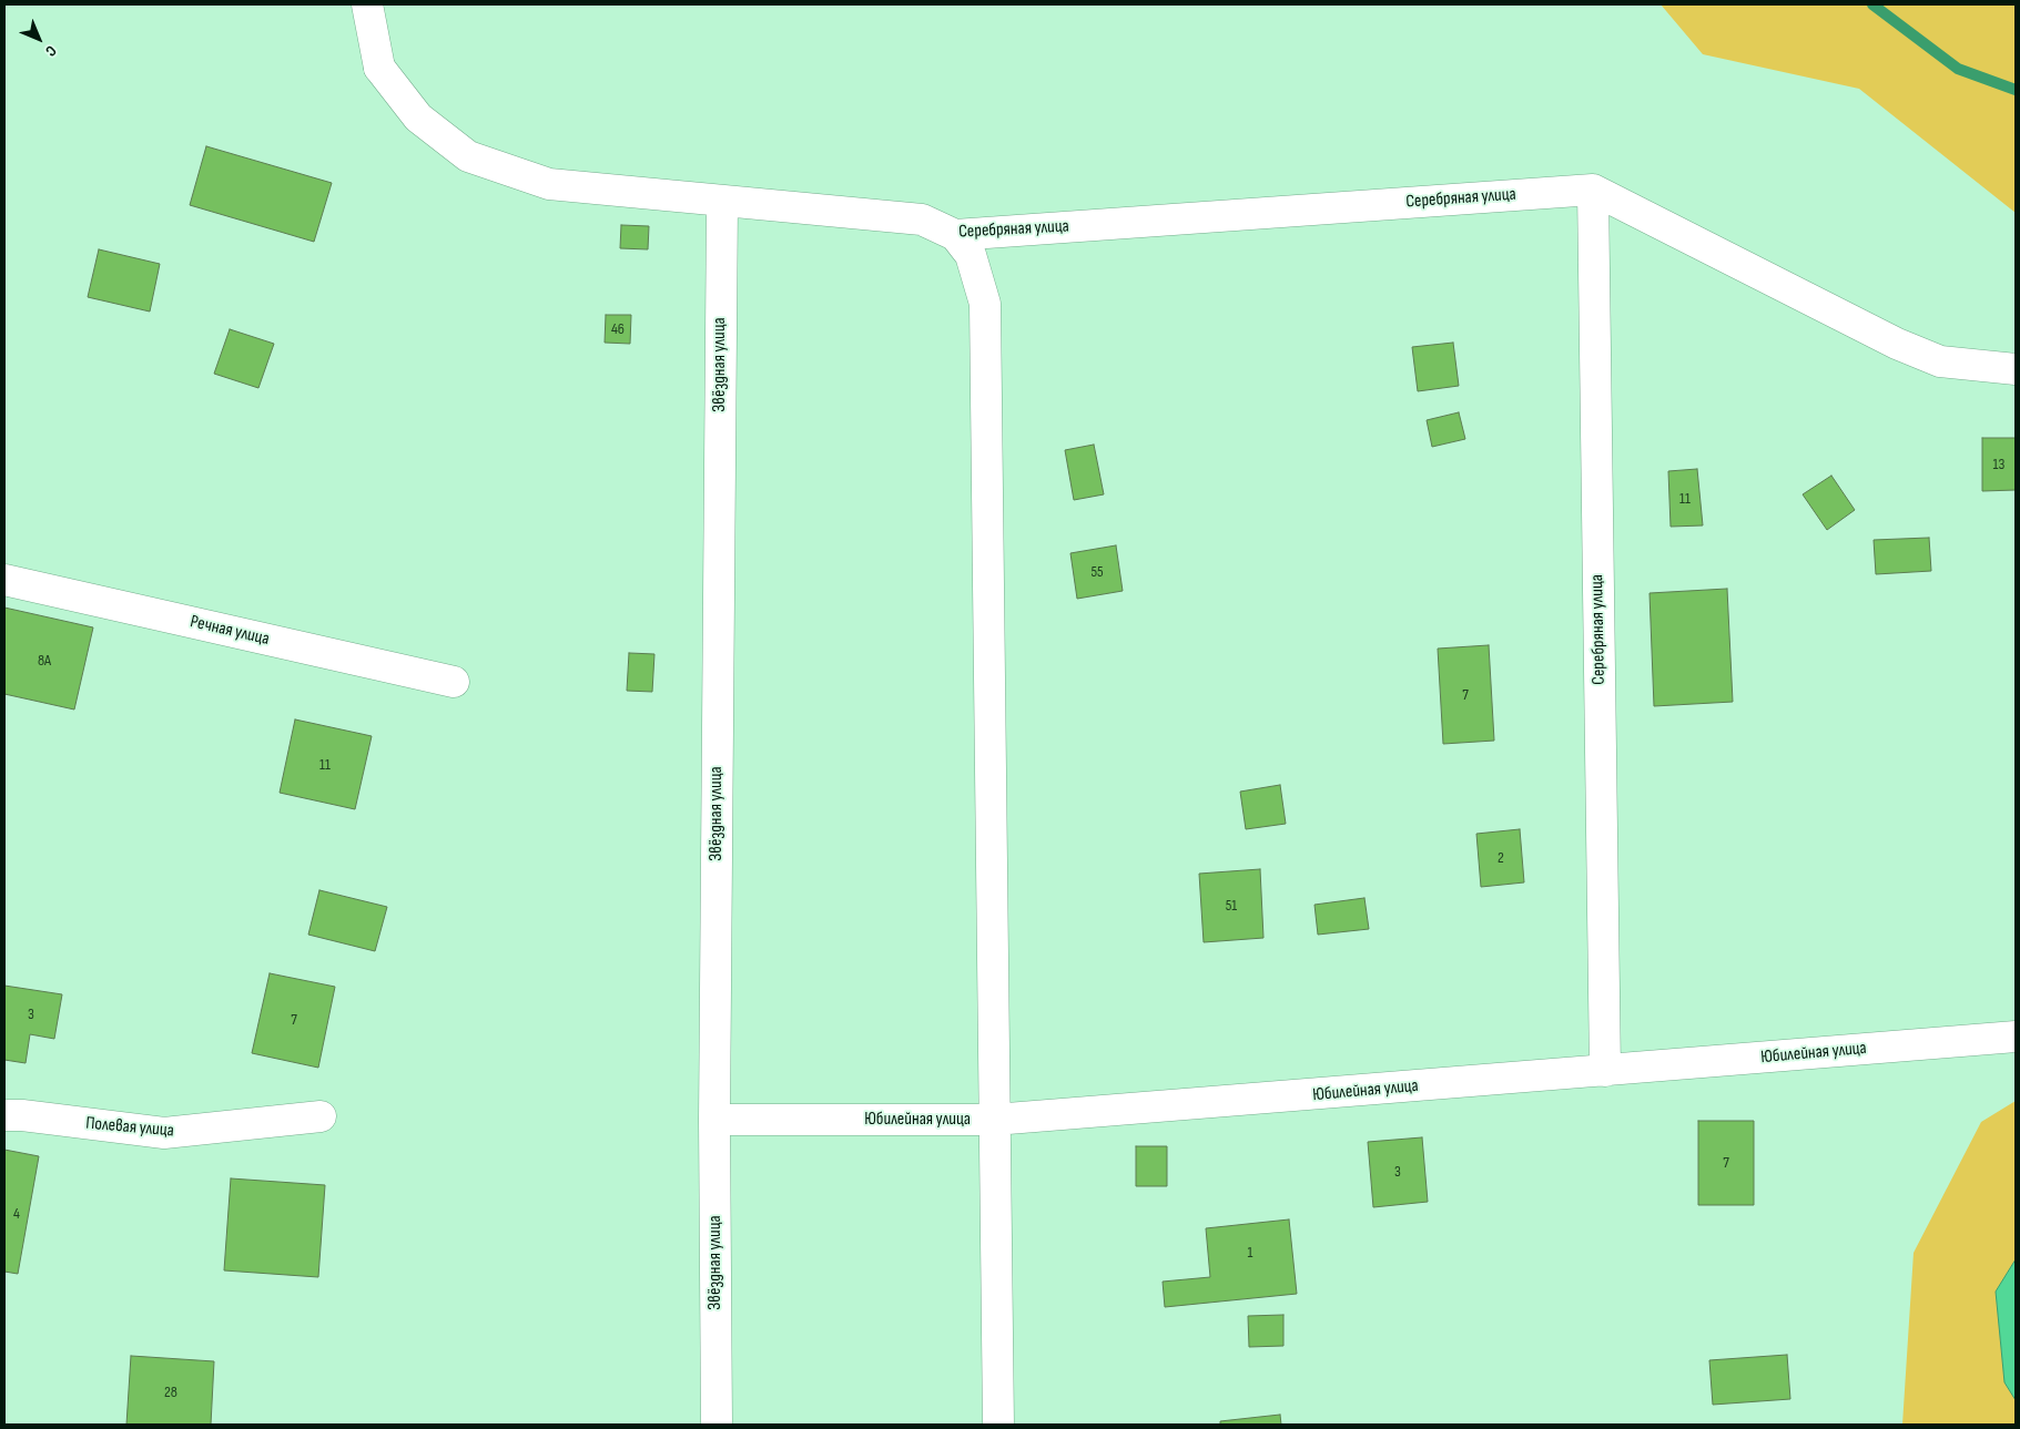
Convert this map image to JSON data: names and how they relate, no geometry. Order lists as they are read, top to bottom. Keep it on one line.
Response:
{"streets":{"street":["Серебряная улица","Звёздная улица","Речная улица","Юбилейная улица","Полевая улица"]},"crossings":[["Серебряная улица","Звёздная улица"],["Серебряная улица","Юбилейная улица"],["Звёздная улица","Юбилейная улица"]],"house_numbers":["46","13","11","55","8А","7","11","2","51","3","7","7","3","4","1","28"],"north":"bottom right"}
